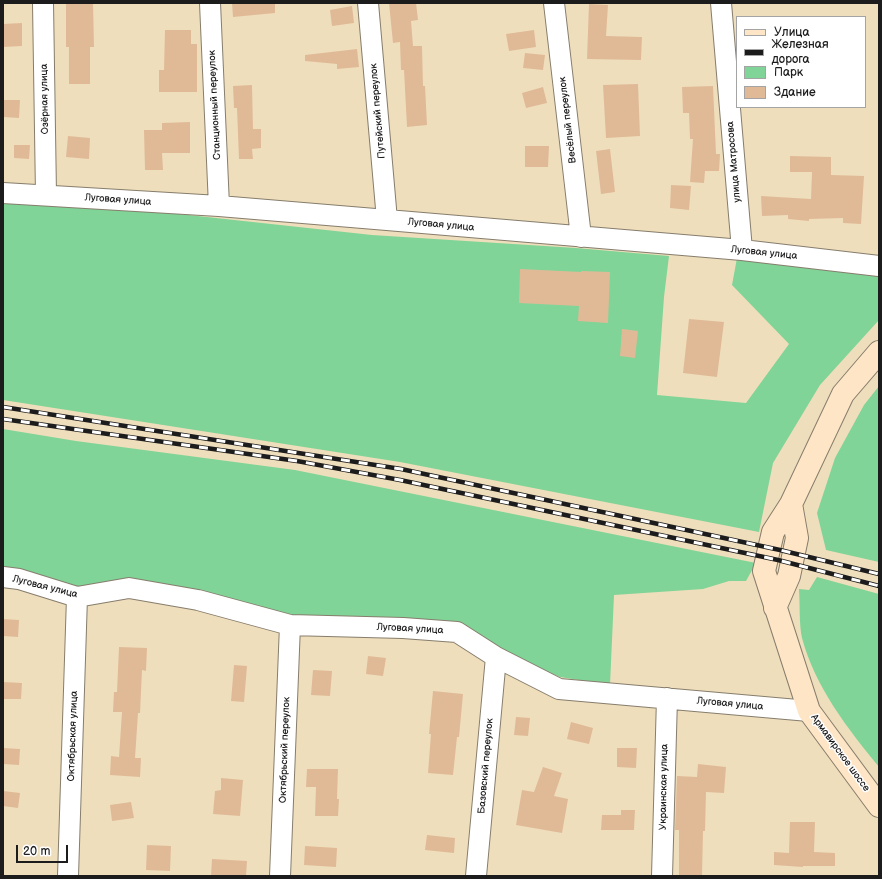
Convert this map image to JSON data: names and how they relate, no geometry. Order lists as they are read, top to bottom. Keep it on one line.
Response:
{"streets":{"main road":["Армавирское шоссе"],"street":["Озёрная улица","Станционный переулок","Путейский переулок","Весёлый переулок","улица Матросова","Луговая улица","Октябрьская улица","Октябрьский переулок","Базовский переулок","Украинская улица"]},"crossings":[["Озёрная улица","Луговая улица"],["Станционный переулок","Луговая улица"],["Путейский переулок","Луговая улица"],["Весёлый переулок","Луговая улица"],["улица Матросова","Луговая улица"],["Луговая улица","Октябрьская улица"],["Луговая улица","Октябрьский переулок"],["Луговая улица","Армавирское шоссе"],["Луговая улица","Базовский переулок"],["Луговая улица","Украинская улица"]],"legend":["Улица","Железная дорога","Парк","Здание"],"scale_bar":"20 m"}
